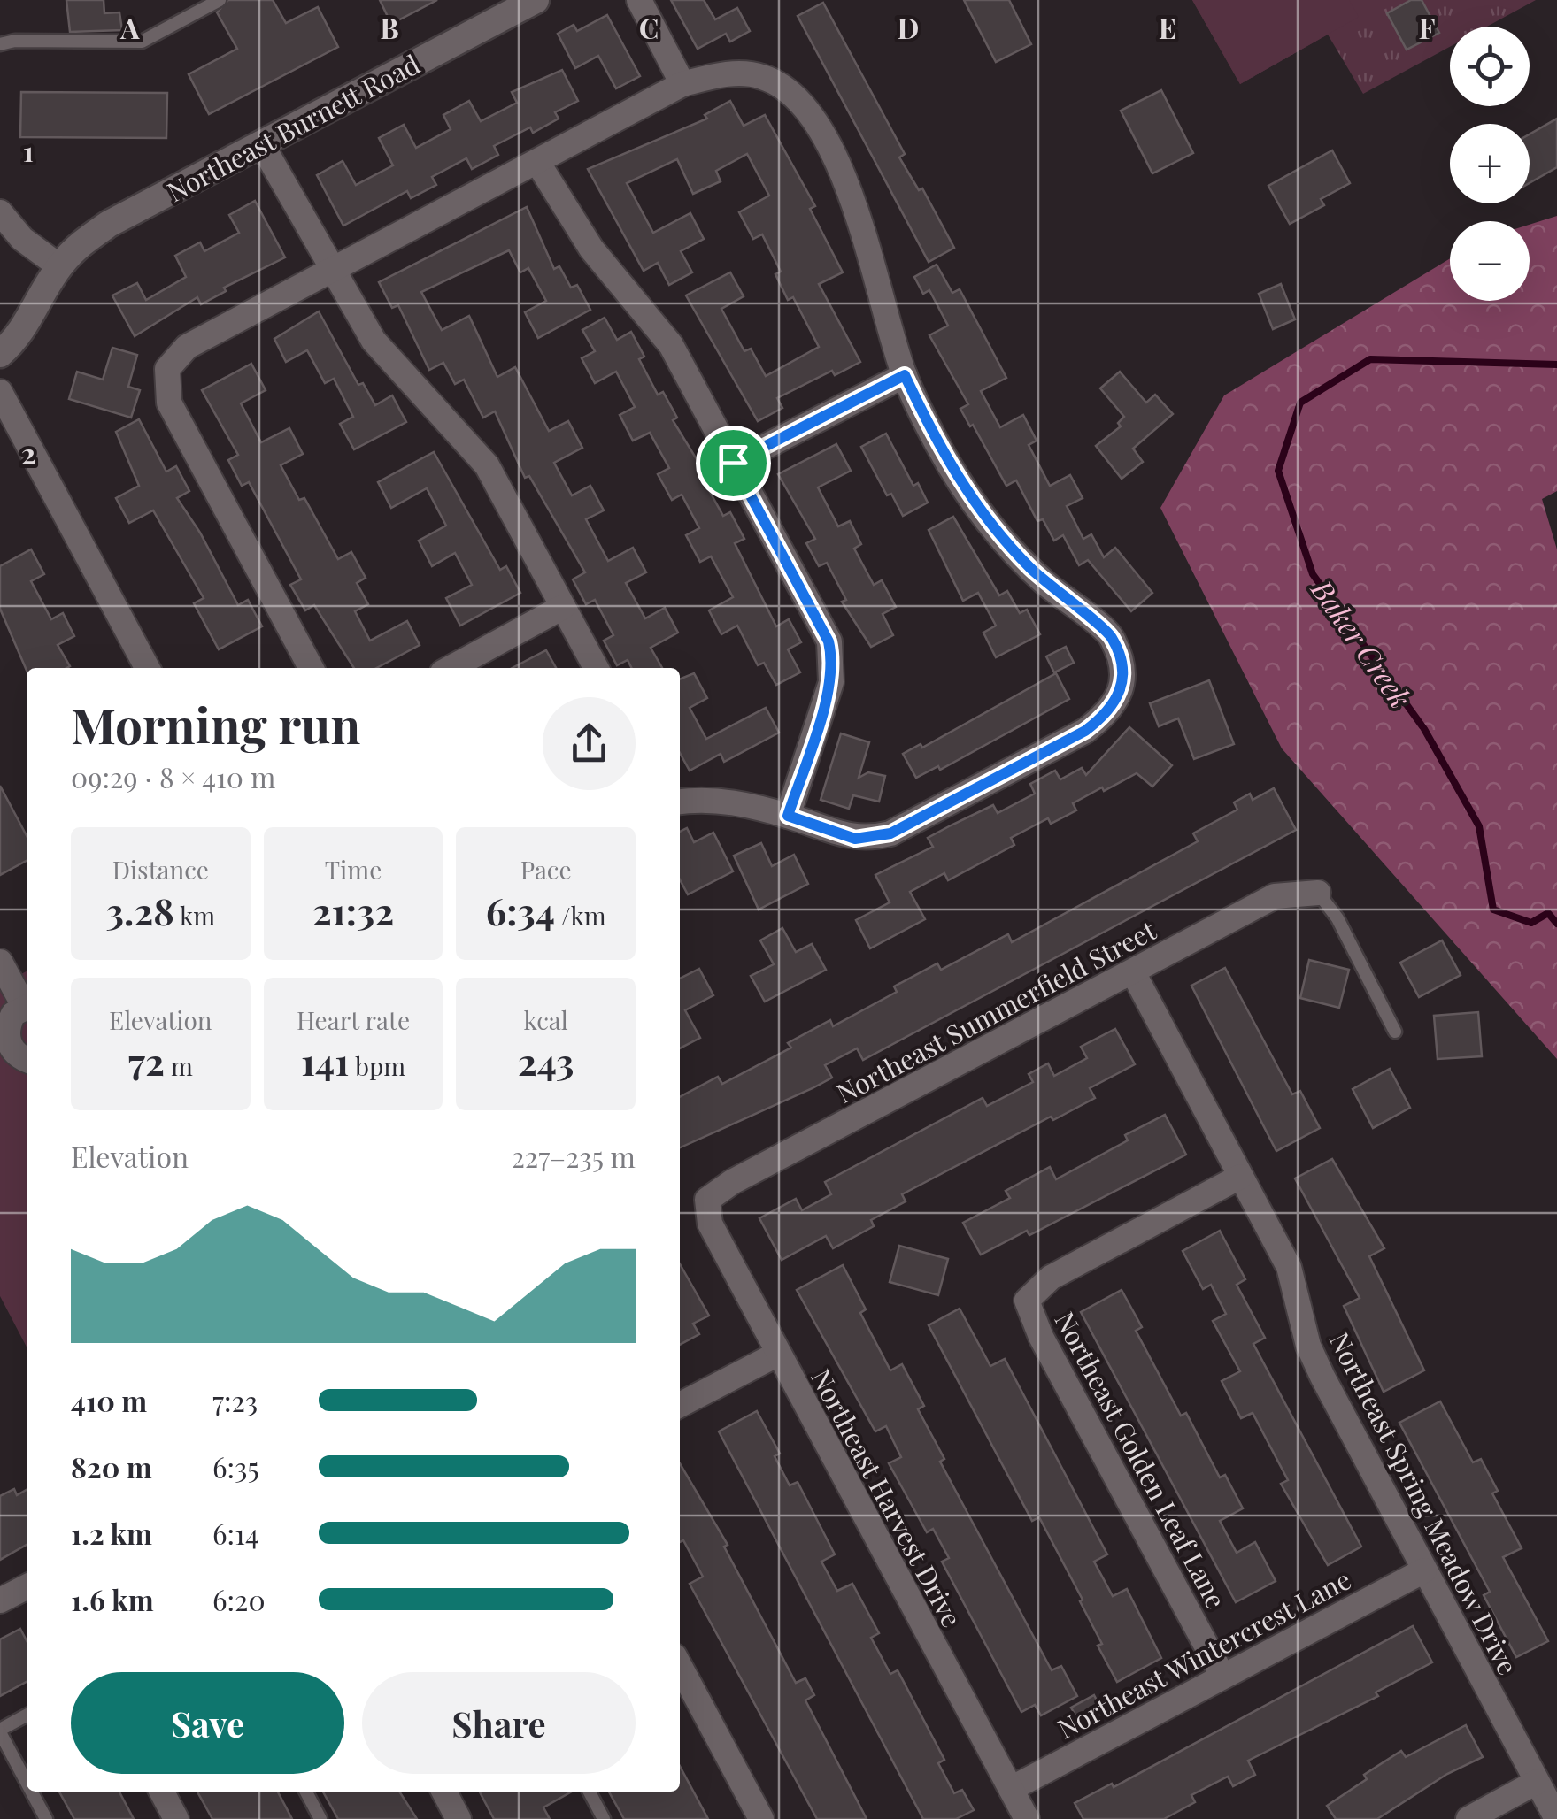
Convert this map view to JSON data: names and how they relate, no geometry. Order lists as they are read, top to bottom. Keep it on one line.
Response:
{"streets":{"street":["Northeast Burnett Road","Northeast Summerfield Street","Northeast Golden Leaf Lane","Northeast Harvest Drive","Northeast Spring Meadow Drive","Northeast Wintercrest Lane"]},"crossings":[["Northeast Summerfield Street","Northeast Harvest Drive"],["Northeast Summerfield Street","Northeast Spring Meadow Drive"],["Northeast Golden Leaf Lane","Northeast Spring Meadow Drive"],["Northeast Golden Leaf Lane","Northeast Wintercrest Lane"],["Northeast Harvest Drive","Northeast Wintercrest Lane"],["Northeast Spring Meadow Drive","Northeast Wintercrest Lane"]],"water":["Baker Creek"],"page":{"map_buttons":["+","−"],"heading":["Morning run","09:29 · 8 × 410 m"],"stats":[["Distance","3.28 km"],["Time","21:32"],["Pace","6:34 /km"],["Elevation","72 m"],["Heart rate","141 bpm"],["kcal","243"]],"chart":["Elevation","227–235 m"],"list":[{"name":"410 m","note":"7:23"},{"name":"820 m","note":"6:35"},{"name":"1.2 km","note":"6:14"},{"name":"1.6 km","note":"6:20"}],"buttons":["Save","Share"]},"grid":{"columns":["A","B","C","D","E","F"],"rows":["1","2"]}}
